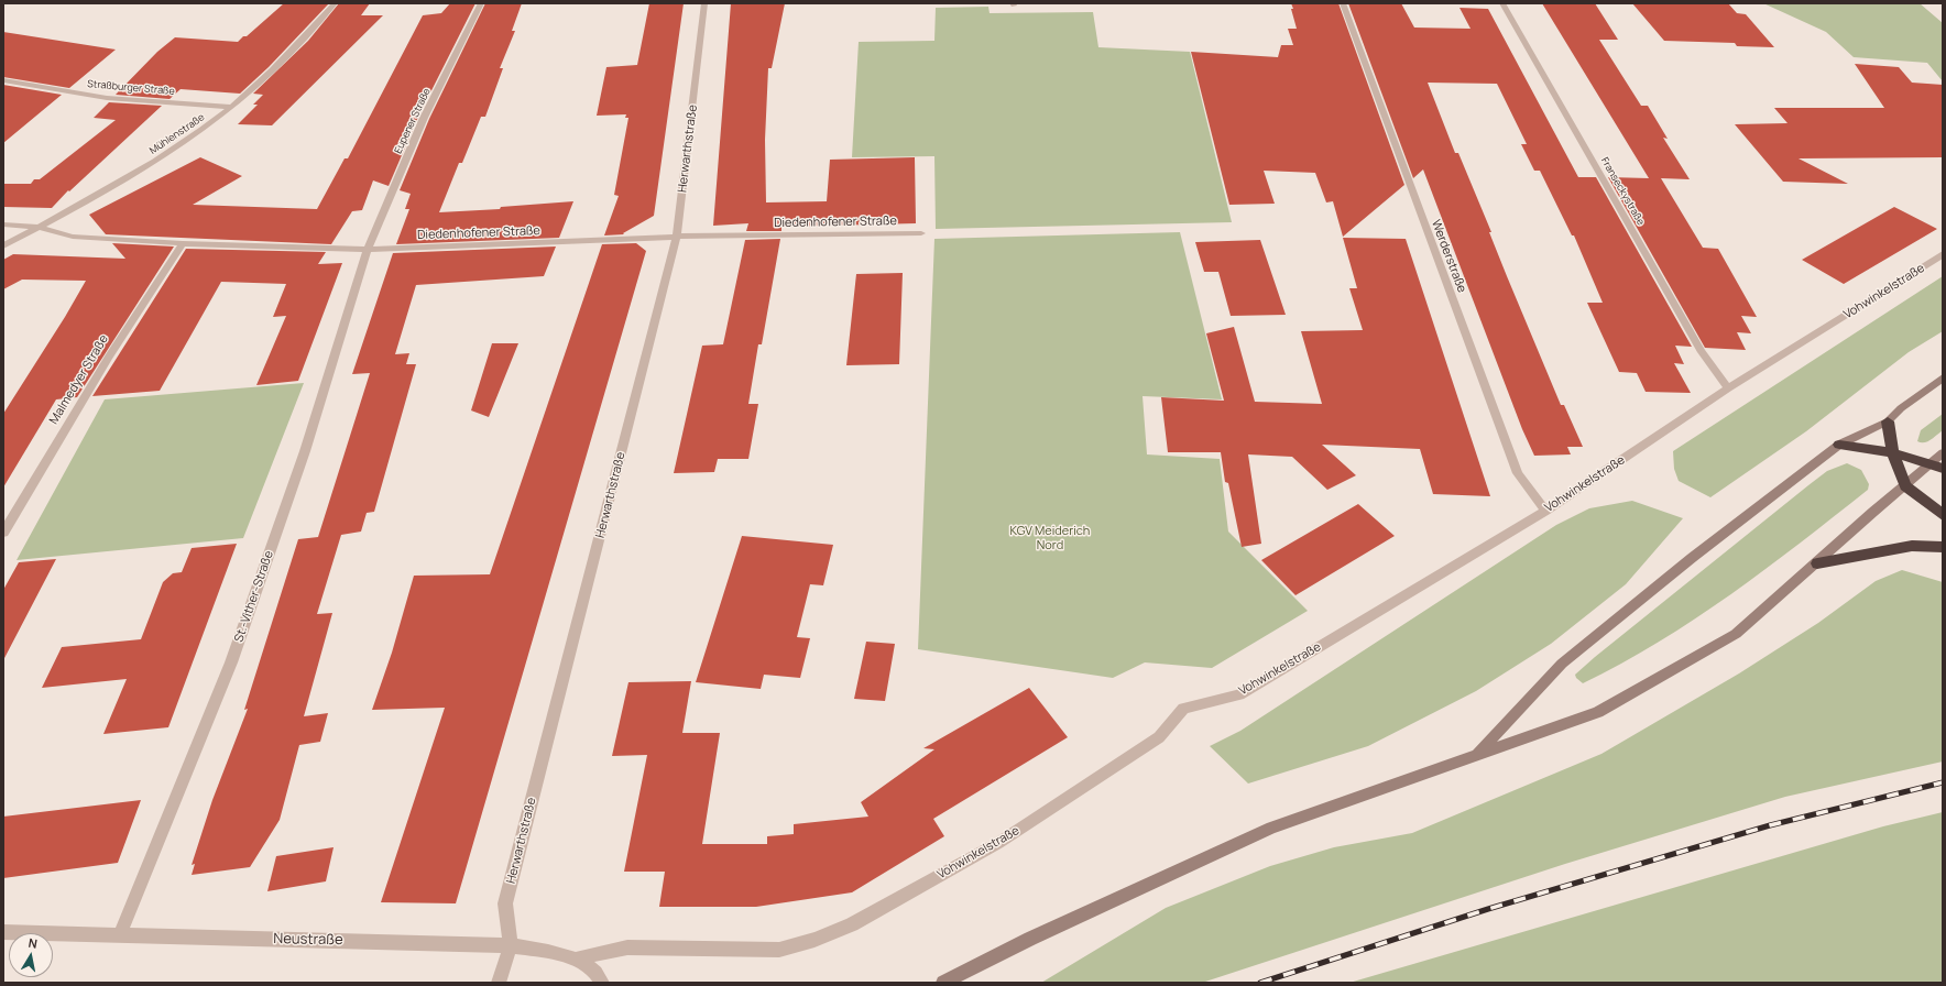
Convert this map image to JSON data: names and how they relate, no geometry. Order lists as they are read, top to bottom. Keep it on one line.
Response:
{"streets":{"street":["Straßburger Straße","Eupener Straße","Mühlenstraße","Herwarthstraße","Franseckystraße","Diedenhofener Straße","Werderstraße","Vohwinkelstraße","Malmedyer Straße","St.-Vither-Straße","Neustraße"]},"crossings":[["Straßburger Straße","Mühlenstraße"],["Eupener Straße","Diedenhofener Straße"],["Eupener Straße","St.-Vither-Straße"],["Mühlenstraße","Diedenhofener Straße"],["Herwarthstraße","Diedenhofener Straße"],["Herwarthstraße","Neustraße"],["Franseckystraße","Vohwinkelstraße"],["Diedenhofener Straße","Malmedyer Straße"],["Diedenhofener Straße","St.-Vither-Straße"],["Werderstraße","Vohwinkelstraße"],["Vohwinkelstraße","Neustraße"],["St.-Vither-Straße","Neustraße"]],"parks":["KGV Meiderich Nord"],"north":"top"}
